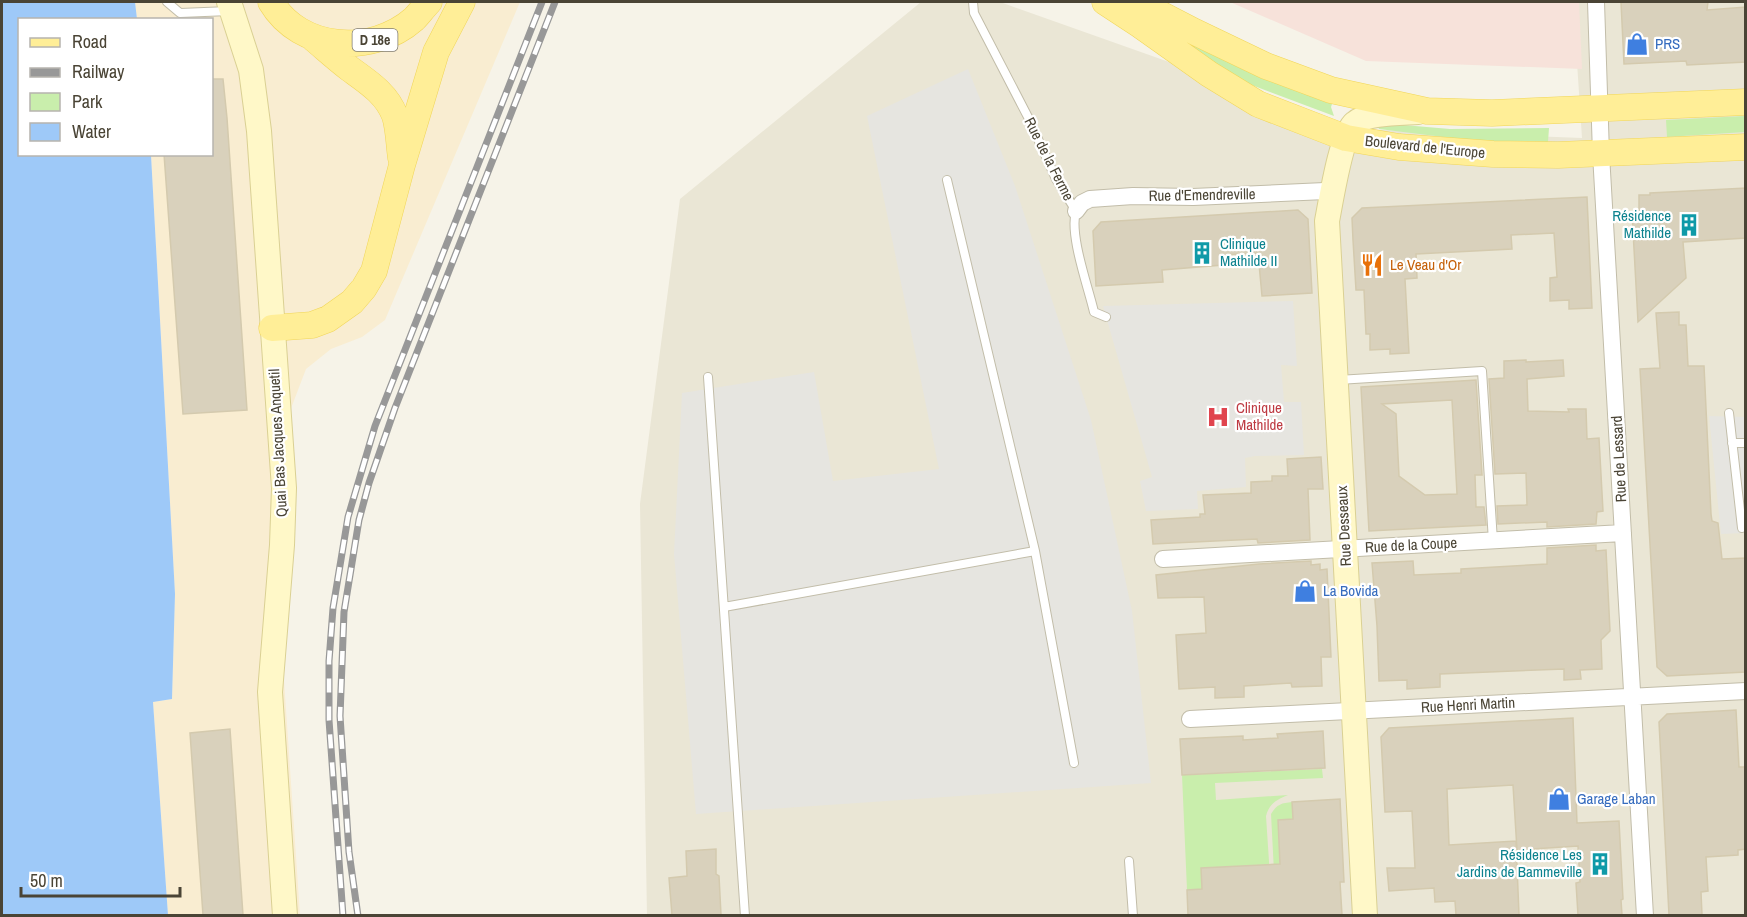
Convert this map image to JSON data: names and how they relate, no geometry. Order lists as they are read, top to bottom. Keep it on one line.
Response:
{"streets":{"main road":["D 18e","Boulevard de l'Europe","Quai Bas Jacques Anquetil","Rue Desseaux"],"street":["Rue d'Emendreville","Rue de Lessard","Rue de la Coupe","Rue Henri Martin"],"lane":["Rue de la Ferme"]},"crossings":[["Boulevard de l'Europe","Rue de Lessard"],["Boulevard de l'Europe","Rue Desseaux"],["Rue de la Ferme","Rue d'Emendreville"],["Rue d'Emendreville","Rue Desseaux"],["Rue de Lessard","Rue de la Coupe"],["Rue de Lessard","Rue Henri Martin"],["Rue Desseaux","Rue de la Coupe"],["Rue Desseaux","Rue Henri Martin"]],"places":{"shop":["PRS","La Bovida","Garage Laban"],"building":["Résidence Mathilde","Clinique Mathilde II","Résidence Les Jardins de Bammeville"],"restaurant":["Le Veau d'Or"],"hospital":["Clinique Mathilde"]},"legend":["Road","Railway","Park","Water"],"scale_bar":"50 m"}
